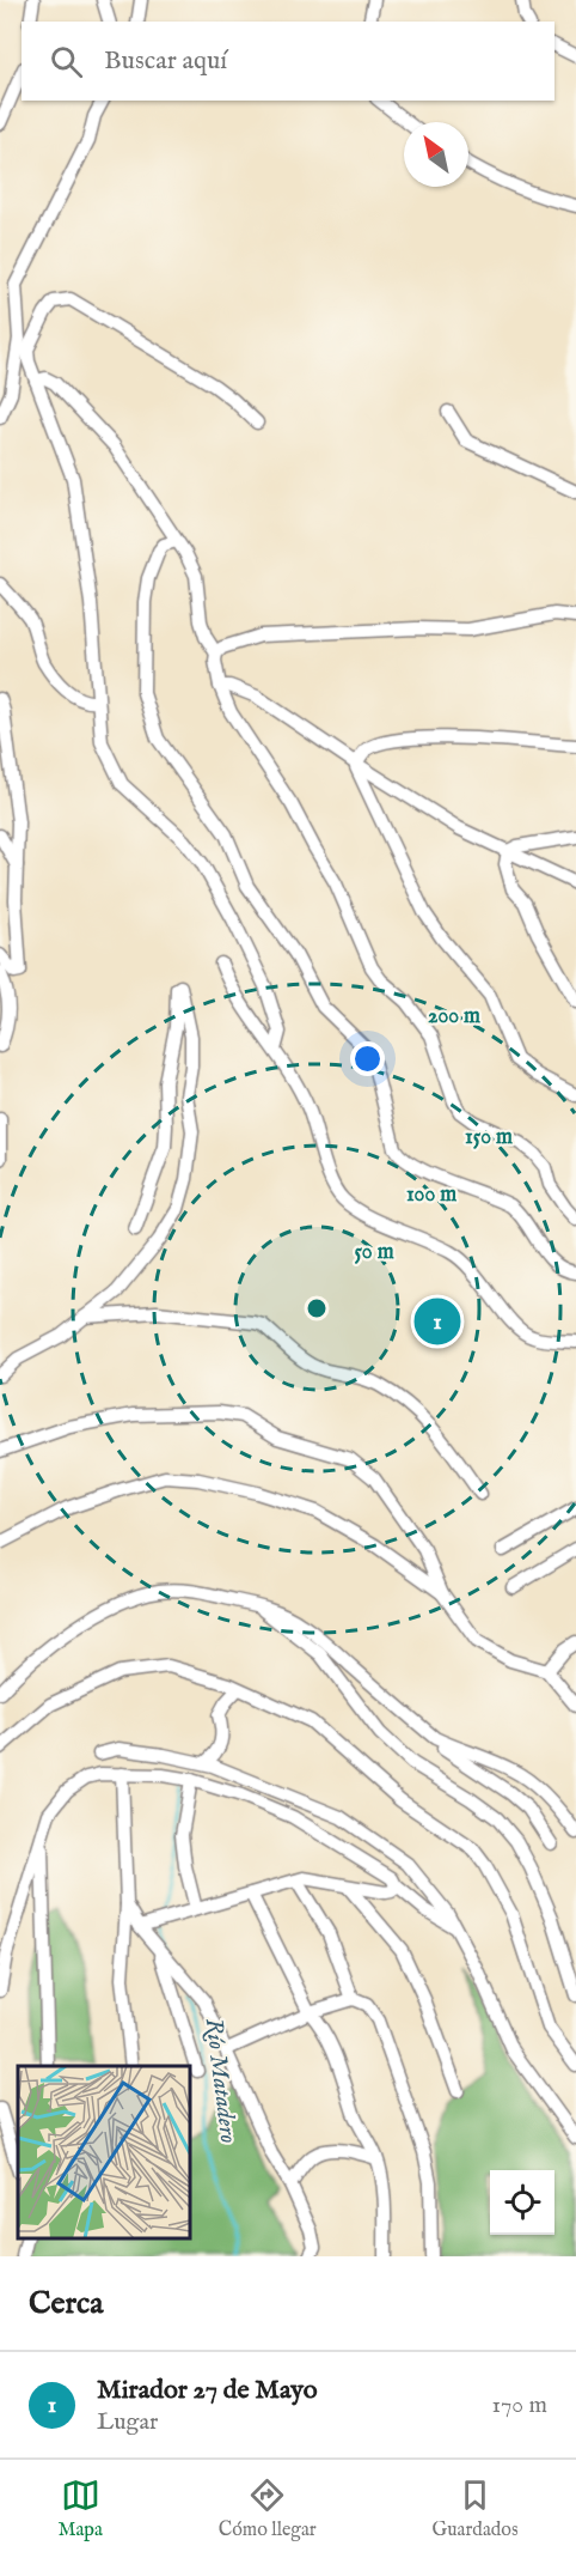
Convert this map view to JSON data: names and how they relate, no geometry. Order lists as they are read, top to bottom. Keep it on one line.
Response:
{"water":["Río Matadero"],"north":"top left","page":{"search":"Buscar aquí","pins":"1","heading":"Cerca","list":[{"mark":"1","name":"Mirador 27 de Mayo","note":"Lugar","value":"170 m"}],"nav":["Mapa","Cómo llegar","Guardados"]},"rings":["200 m","150 m","100 m","50 m"]}
